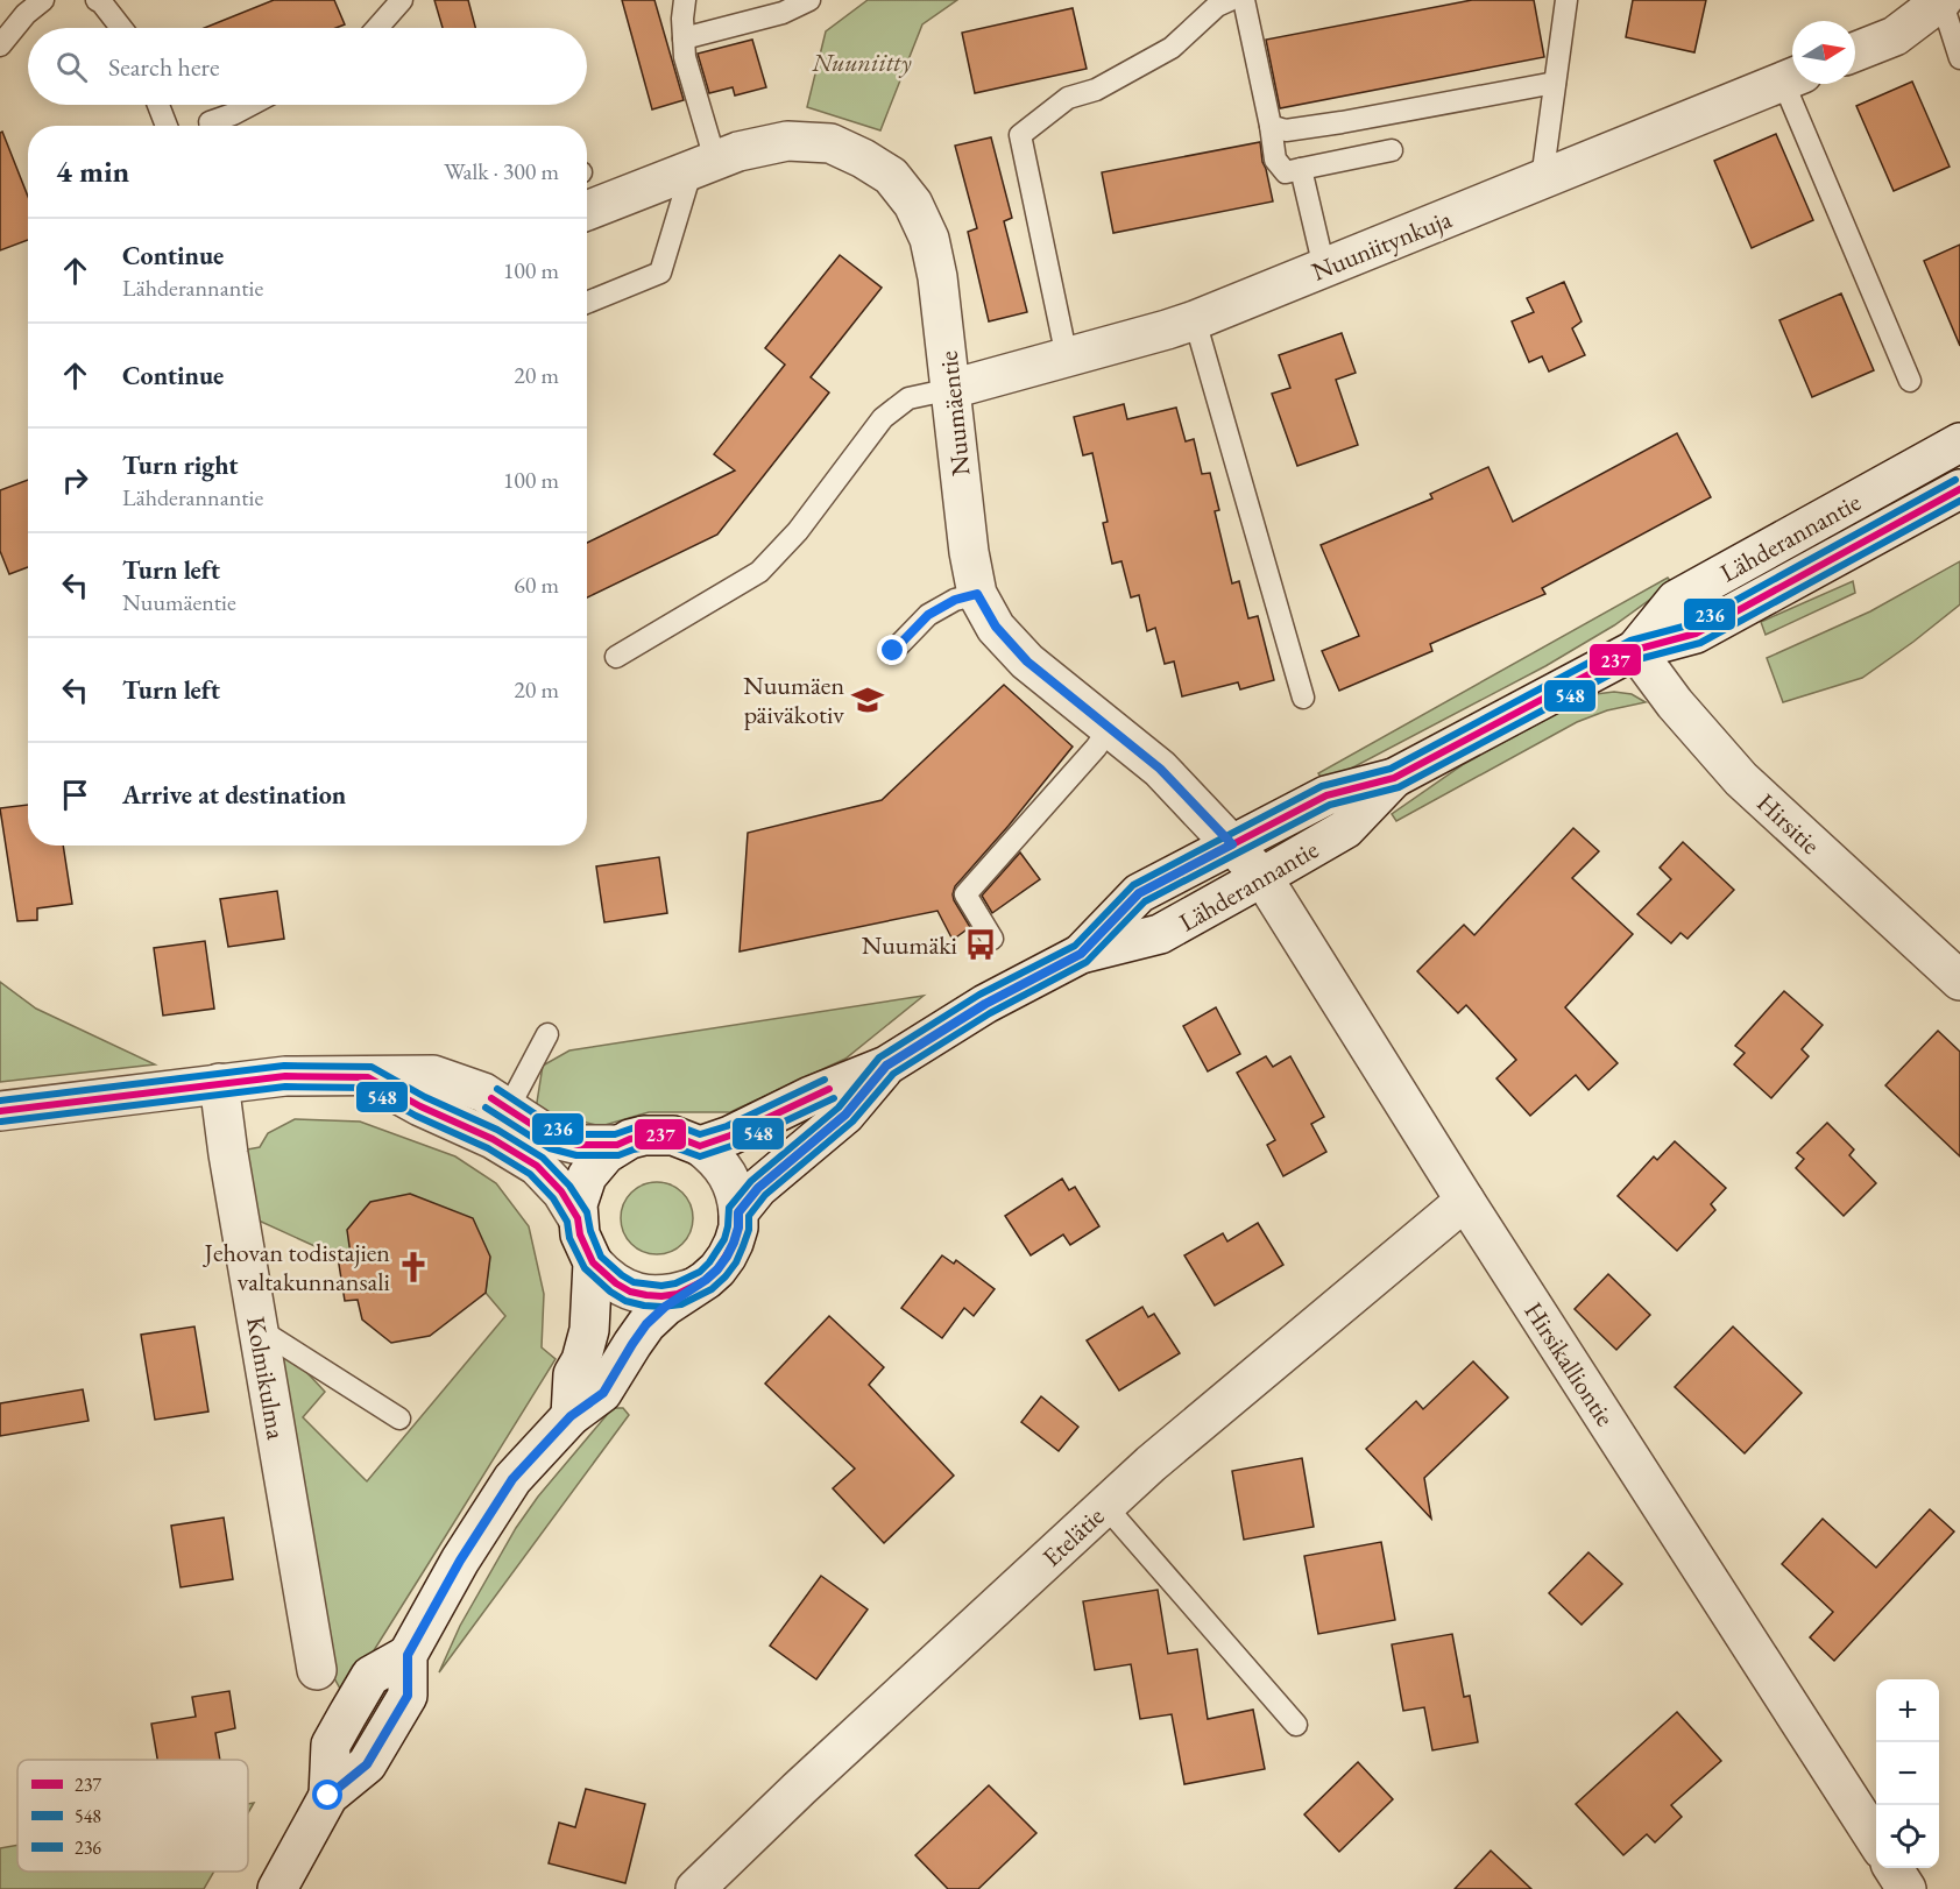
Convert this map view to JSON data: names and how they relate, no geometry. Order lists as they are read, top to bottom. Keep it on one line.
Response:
{"streets":{"street":["Nuuniitynkuja","Nuumäentie","Lähderannantie","Hirsitie","Hirsikalliontie","Kolmikulma","Etelätie"]},"crossings":[["Nuuniitynkuja","Nuumäentie"],["Nuumäentie","Lähderannantie"],["Nuumäentie","Hirsikalliontie"],["Lähderannantie","Hirsitie"],["Lähderannantie","Hirsikalliontie"],["Hirsikalliontie","Etelätie"]],"parks":["Nuuniitty"],"places":{"school or university":["Nuumäen päiväkotiv"],"bus stop":["Nuumäki"],"church":["Jehovan todistajien valtakunnansali"]},"lines":["transit line 236","transit line 237","transit line 548"],"legend":["237","548","236"],"north":"right","page":{"search":"Search here","heading":["4 min","Walk · 300 m"],"list":[["Continue","Lähderannantie","100 m"],["Continue","20 m"],["Turn right","Lähderannantie","100 m"],["Turn left","Nuumäentie","60 m"],["Turn left","20 m"],"Arrive at destination"],"map_buttons":["+","−"]}}
